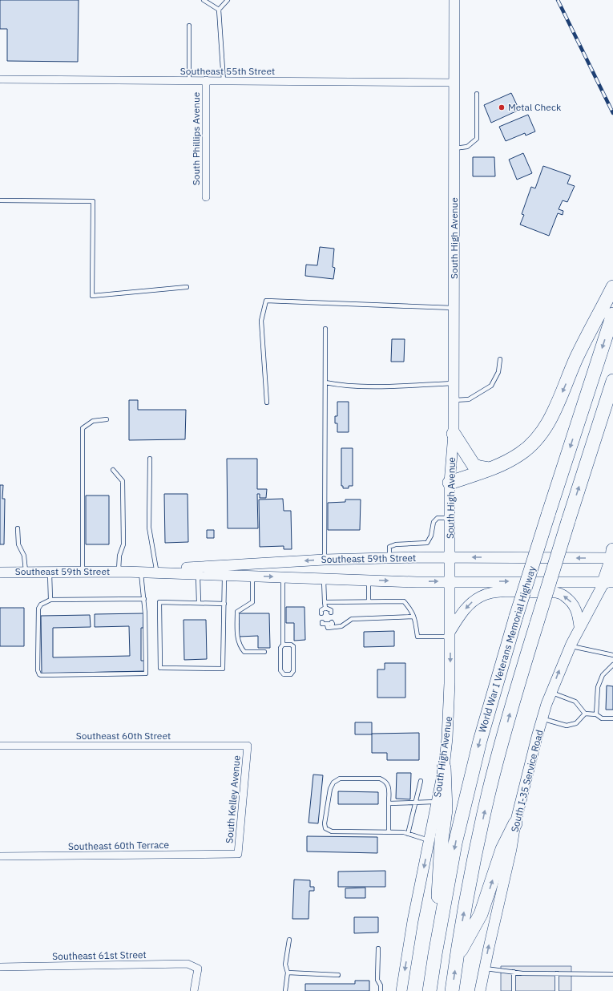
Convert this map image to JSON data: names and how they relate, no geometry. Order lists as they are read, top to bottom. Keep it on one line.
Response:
{"streets":{"highway":["World War I Veterans Memorial Highway"],"main road":["South High Avenue","Southeast 59th Street","South I-35 Service Road"],"street":["Southeast 55th Street","South Phillips Avenue","Southeast 60th Street","South Kelley Avenue","Southeast 60th Terrace","Southeast 61st Street"]},"crossings":[["Southeast 55th Street","South Phillips Avenue"],["Southeast 55th Street","South High Avenue"],["South High Avenue","Southeast 59th Street"],["Southeast 59th Street","South I-35 Service Road"],["Southeast 60th Street","South Kelley Avenue"],["South Kelley Avenue","Southeast 60th Terrace"]],"one_way":["South I-35 Service Road"],"places":["Metal Check"]}
